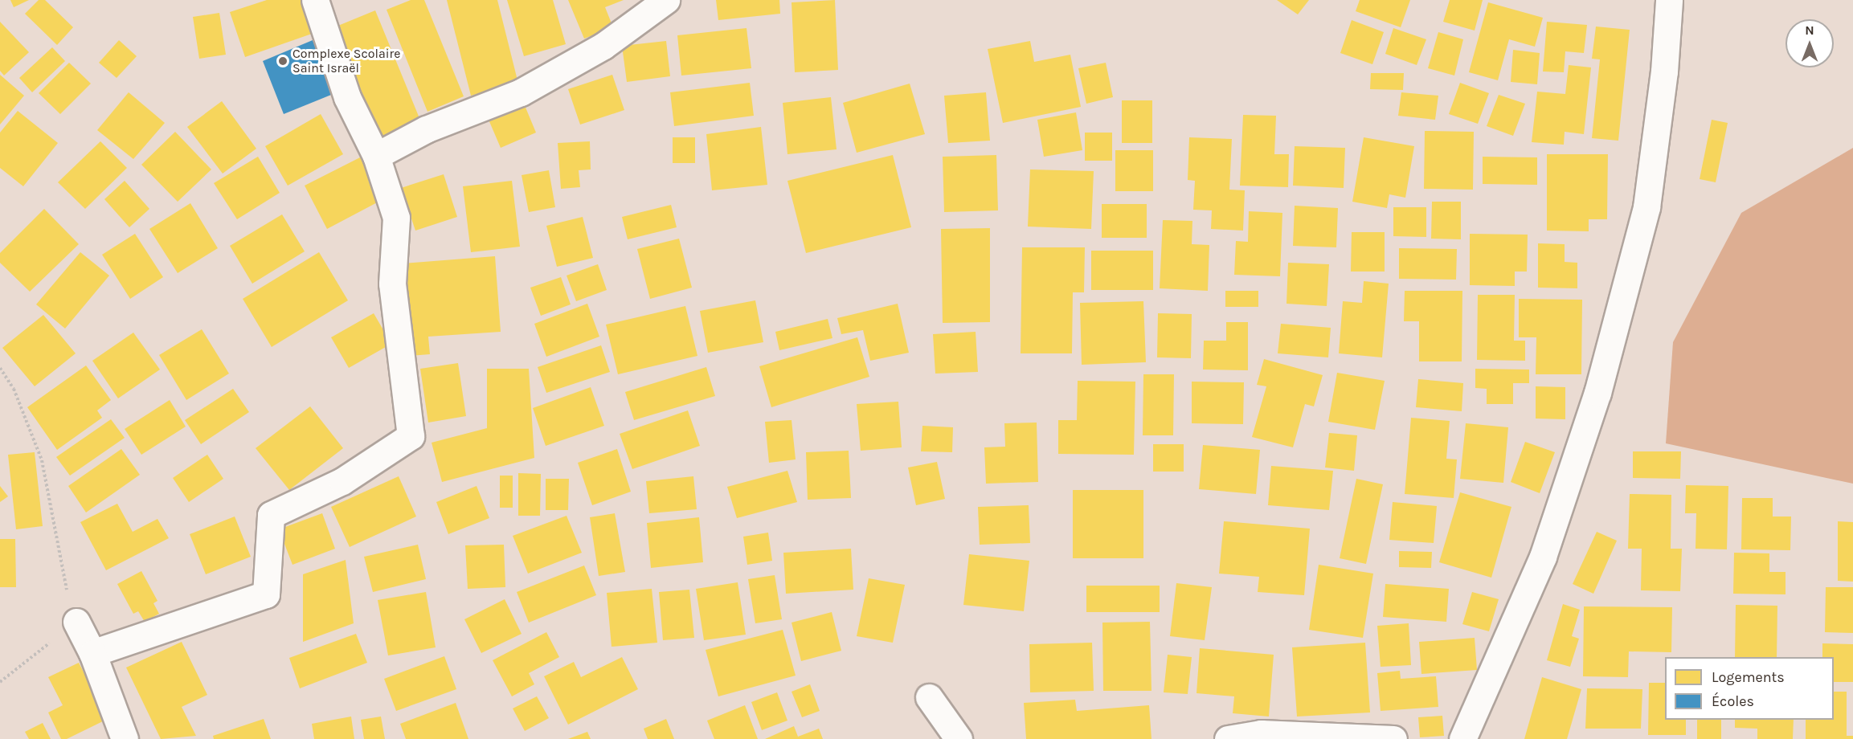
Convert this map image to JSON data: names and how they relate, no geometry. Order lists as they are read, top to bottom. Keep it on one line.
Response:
{"places":["Complexe Scolaire Saint Israël"],"legend":["Logements","Écoles"],"north":"top"}
